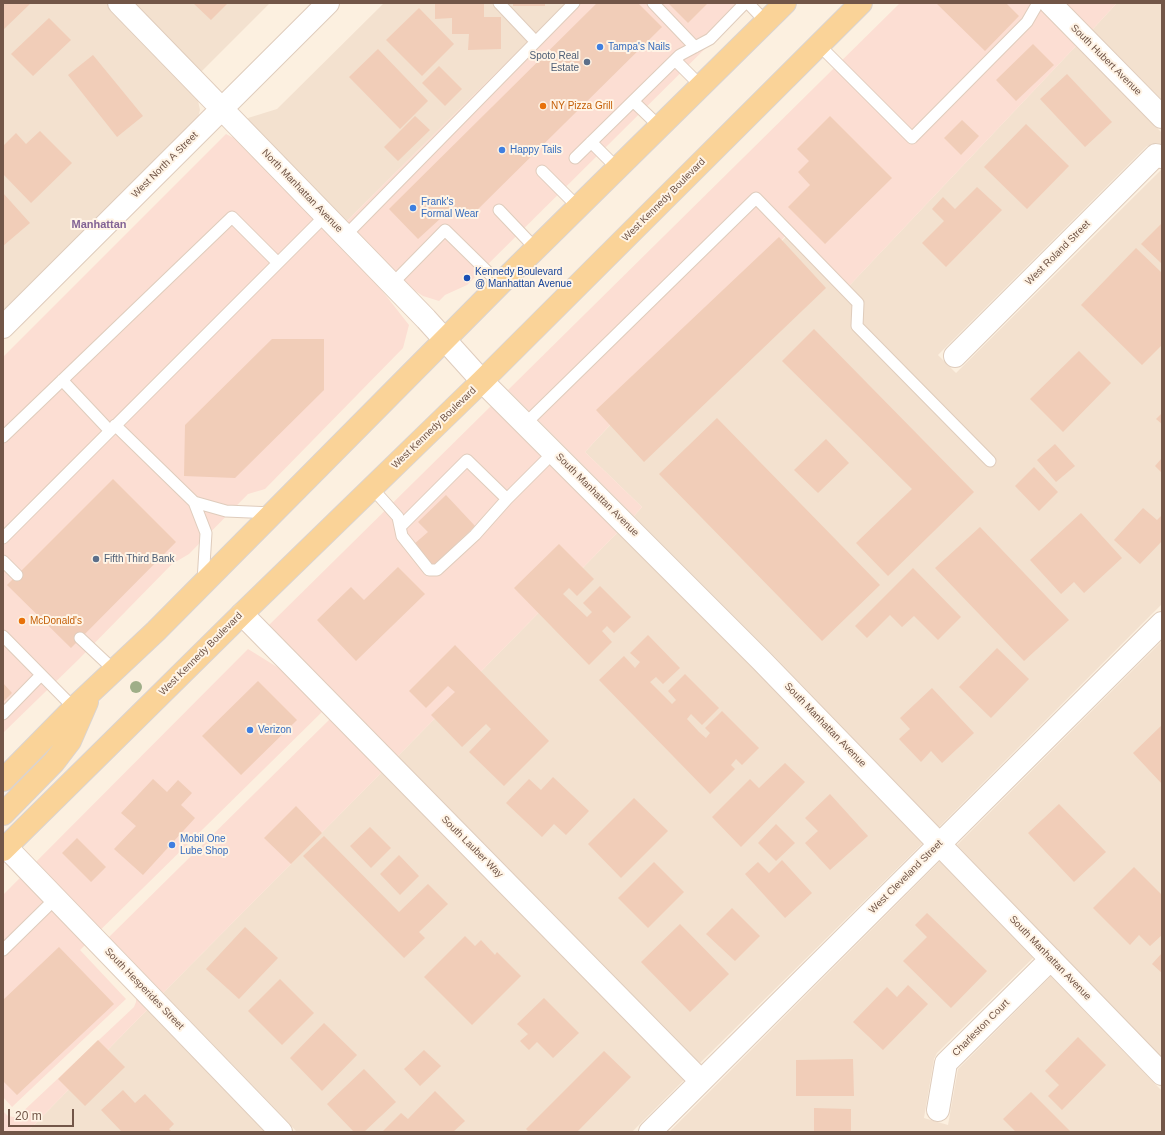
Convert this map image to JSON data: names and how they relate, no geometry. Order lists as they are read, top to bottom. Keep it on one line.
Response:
{"streets":{"main road":["West Kennedy Boulevard"],"street":["South Hubert Avenue","West North A Street","North Manhattan Avenue","West Roland Street","South Manhattan Avenue","South Lauber Way","West Cleveland Street","South Hesperides Street","Charleston Court"]},"crossings":[["West North A Street","North Manhattan Avenue"],["North Manhattan Avenue","West Kennedy Boulevard"],["North Manhattan Avenue","South Manhattan Avenue"],["West Kennedy Boulevard","South Manhattan Avenue"],["West Kennedy Boulevard","South Lauber Way"],["West Kennedy Boulevard","South Hesperides Street"],["South Manhattan Avenue","West Cleveland Street"],["South Manhattan Avenue","Charleston Court"],["South Lauber Way","West Cleveland Street"]],"districts":["Manhattan"],"places":["Tampa's Nails","Spoto Real Estate","NY Pizza Grill","Happy Tails","Frank's Formal Wear","Kennedy Boulevard @ Manhattan Avenue","Fifth Third Bank","McDonald's","Verizon","Mobil One Lube Shop"],"scale_bar":"20 m"}
